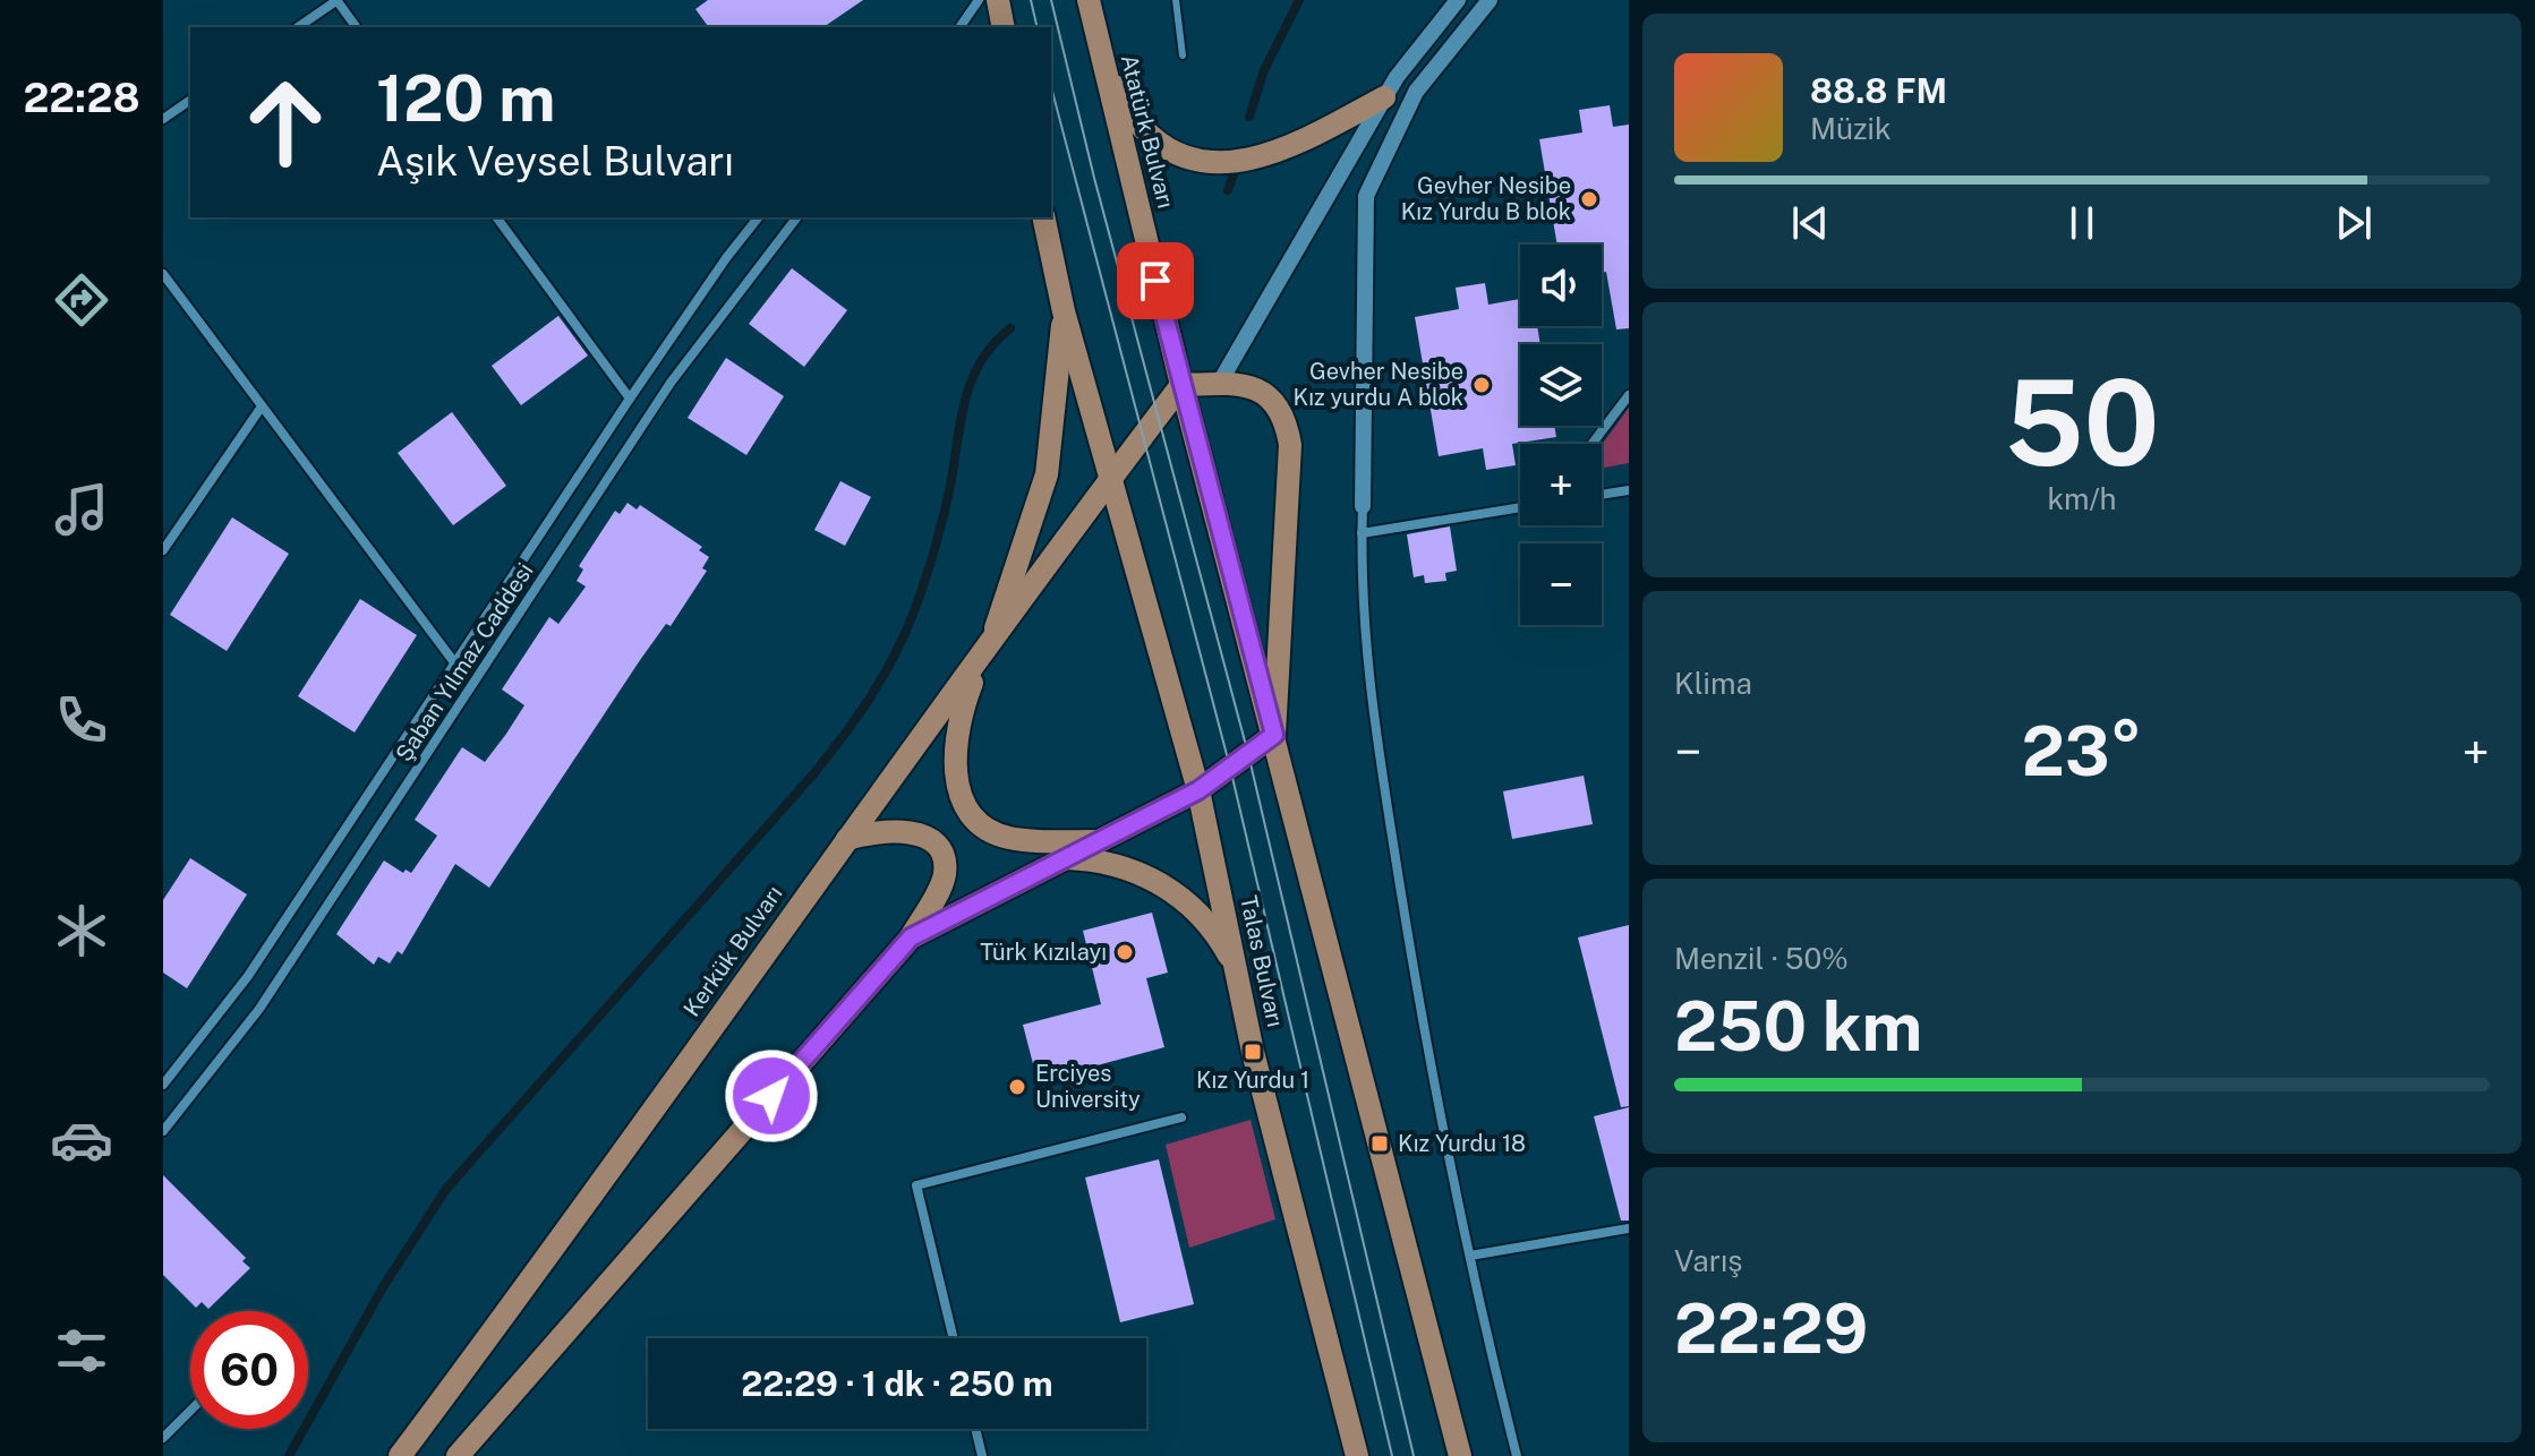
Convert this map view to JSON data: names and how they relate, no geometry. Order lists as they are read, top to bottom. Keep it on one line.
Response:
{"streets":{"main road":["Atatürk Bulvarı","Kerkük Bulvarı","Talas Bulvarı"],"street":["Şaban Yılmaz Caddesi"]},"crossings":[["Atatürk Bulvarı","Kerkük Bulvarı"],["Kerkük Bulvarı","Talas Bulvarı"]],"places":{"other":["Gevher Nesibe Kız Yurdu B blok","Gevher Nesibe Kız yurdu A blok","Türk Kızılayı","Erciyes University"],"transit":["Kız Yurdu 1","Kız Yurdu 18"]},"page":{"tabs":"22:28","turn":["120 m","Aşık Veysel Bulvarı"],"song":["88.8 FM","Müzik"],"map_buttons":["+","−"],"tile":[["50","km/h"],"Klima",["Menzil · 50%","250 km"],["Varış","22:29"]],"heat":["−","23°","+"],"limit":"60","trip":"22:29 · 1 dk · 250 m"}}
